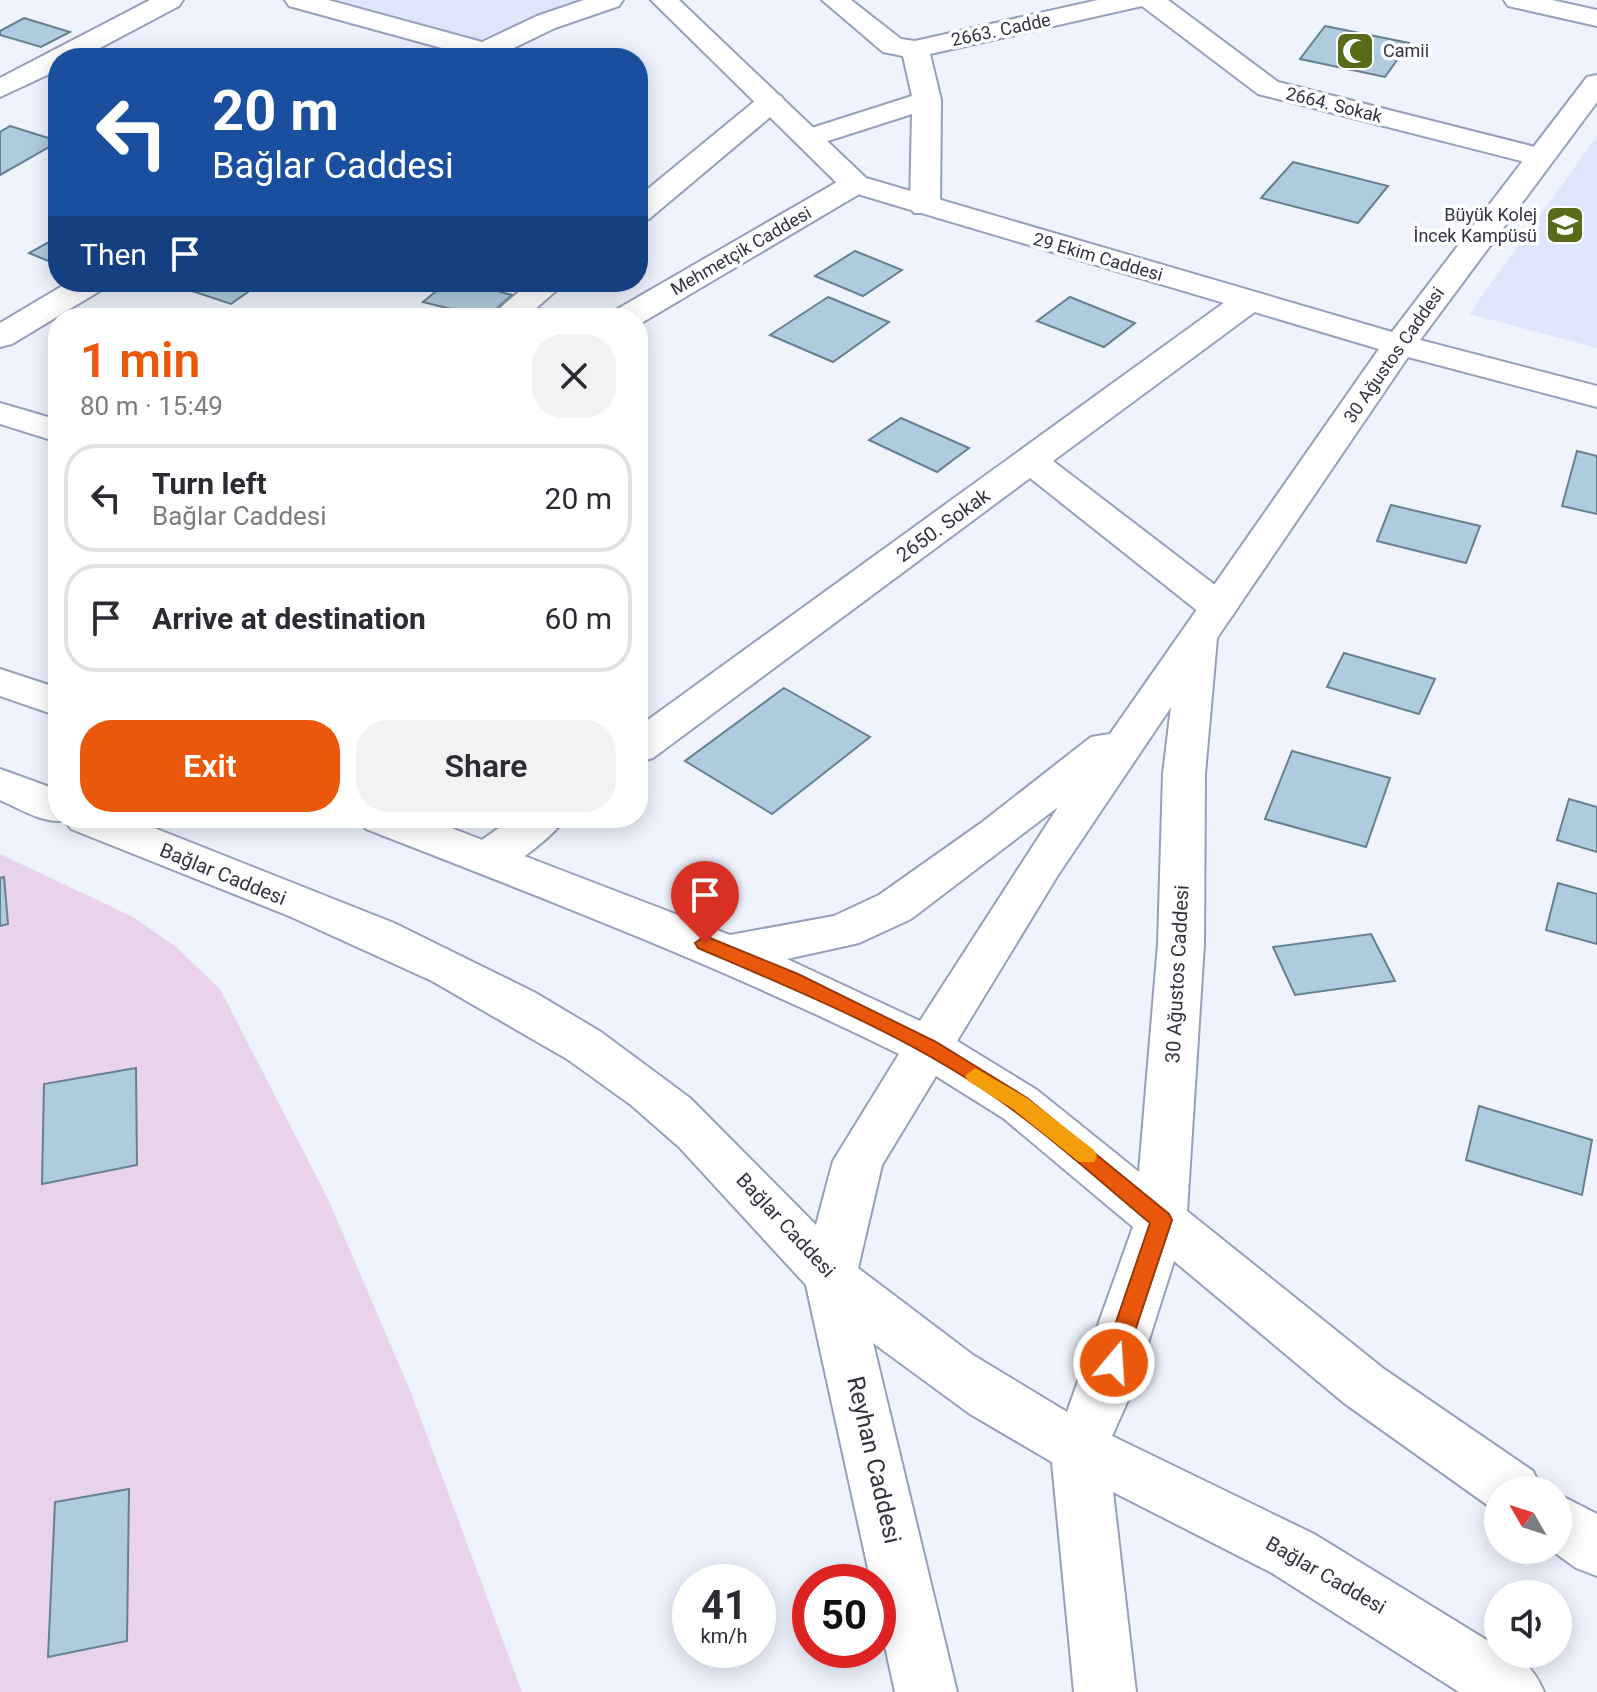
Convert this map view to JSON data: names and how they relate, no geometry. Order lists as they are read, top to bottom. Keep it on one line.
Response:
{"streets":{"street":["2663. Cadde","2664. Sokak","Mehmetçik Caddesi","29 Ekim Caddesi","30 Ağustos Caddesi","2650. Sokak","Bağlar Caddesi","Reyhan Caddesi"]},"crossings":[["2664. Sokak","30 Ağustos Caddesi"],["Mehmetçik Caddesi","29 Ekim Caddesi"],["29 Ekim Caddesi","30 Ağustos Caddesi"],["29 Ekim Caddesi","2650. Sokak"],["30 Ağustos Caddesi","Bağlar Caddesi"],["30 Ağustos Caddesi","Reyhan Caddesi"],["Bağlar Caddesi","Reyhan Caddesi"]],"places":{"mosque":["Camii"],"school or university":["Büyük Kolej İncek Kampüsü"]},"north":"top left","page":{"turn":["20 m","Bağlar Caddesi"],"then":"Then","heading":["1 min","80 m · 15:49"],"list":[{"name":"Turn left","note":"Bağlar Caddesi","value":"20 m"},{"name":"Arrive at destination","value":"60 m"}],"buttons":["Exit","Share"],"speed":"41 km/h","limit":"50"}}
